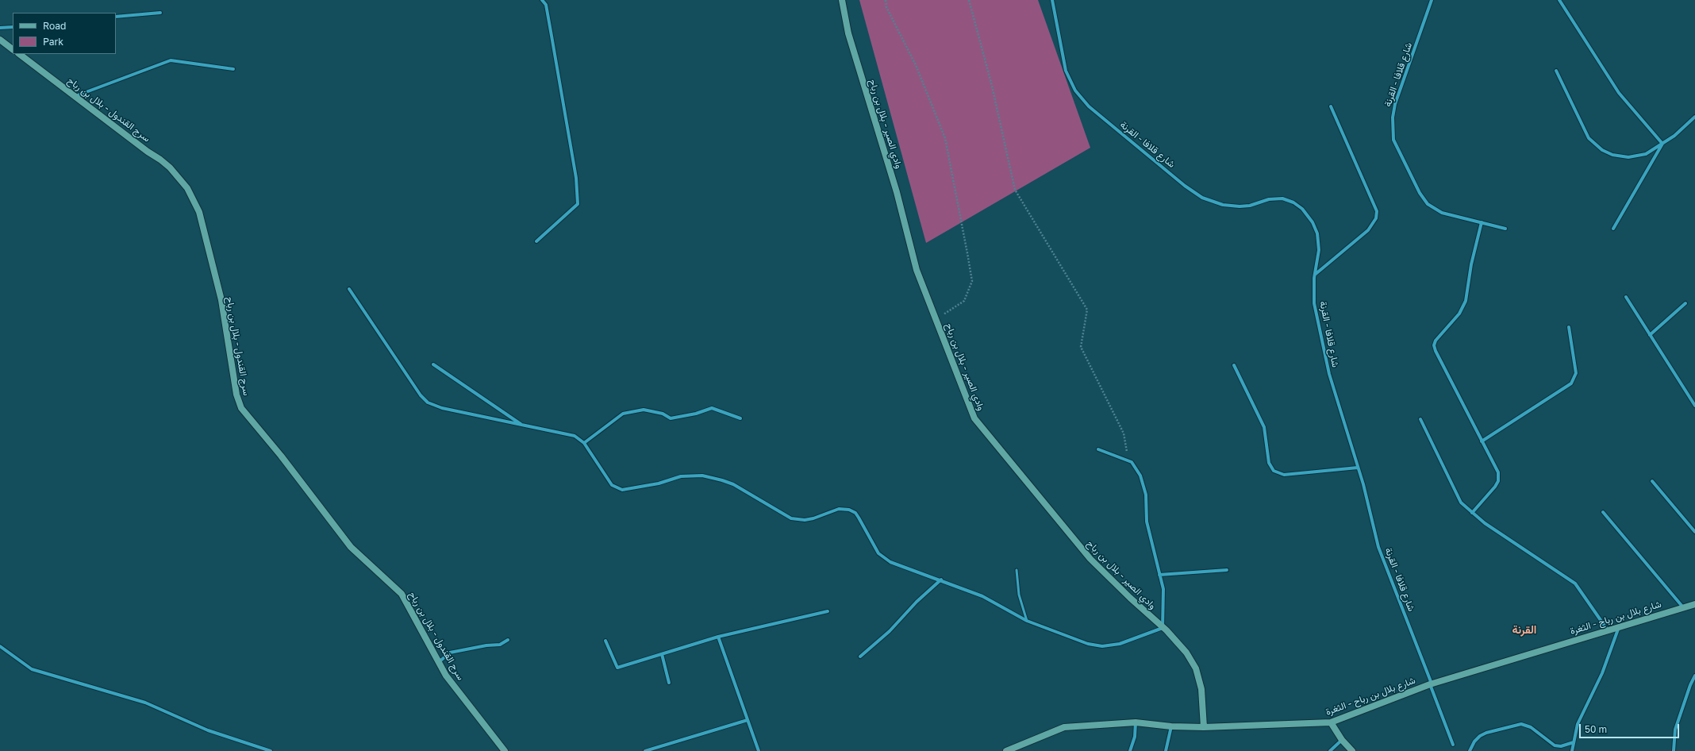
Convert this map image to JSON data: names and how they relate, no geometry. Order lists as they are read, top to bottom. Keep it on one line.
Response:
{"streets":{"street":["شارع قلافا - القرنة","سرج القندول - بلال بن رباح","وادي الصير - بلال بن رباح","شارع بلال بن رباح - الثغرة"]},"crossings":[["شارع قلافا - القرنة","شارع بلال بن رباح - الثغرة"],["وادي الصير - بلال بن رباح","شارع بلال بن رباح - الثغرة"]],"districts":["القرنة"],"legend":["Road","Park"],"scale_bar":"50 m"}
